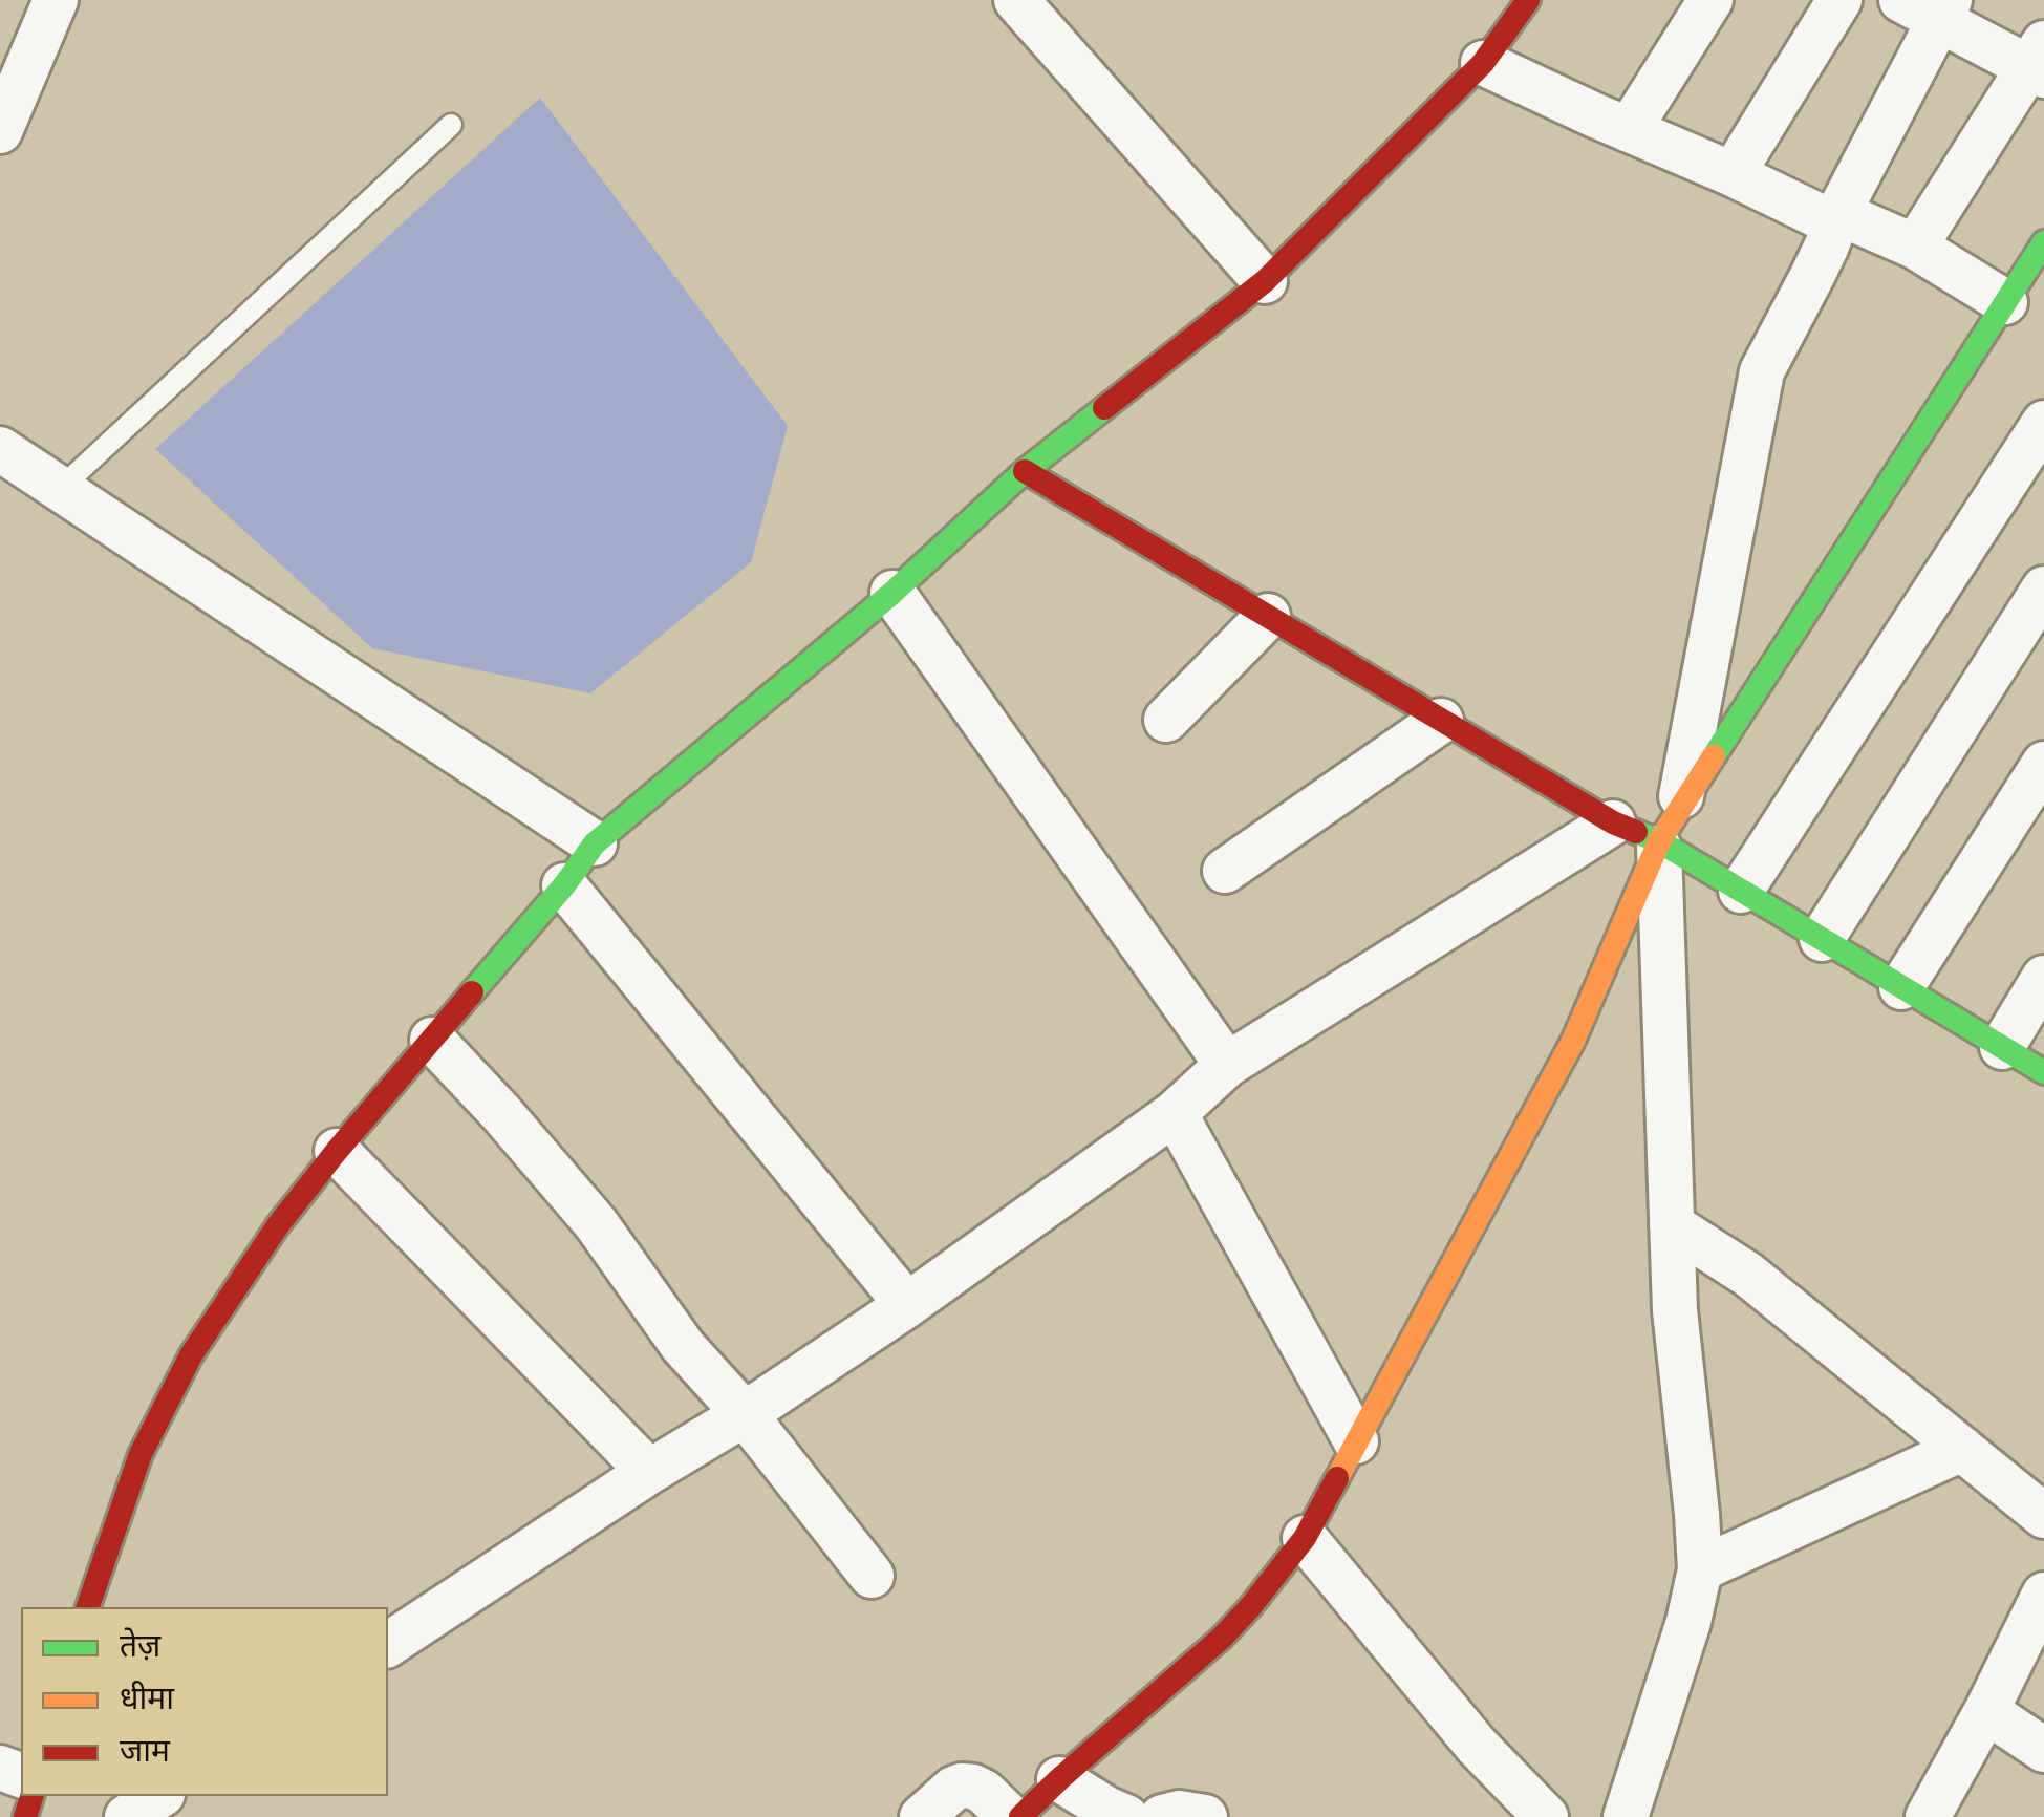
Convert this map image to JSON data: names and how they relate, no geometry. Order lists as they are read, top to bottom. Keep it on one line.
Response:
{"legend":["तेज़","धीमा","जाम"]}
